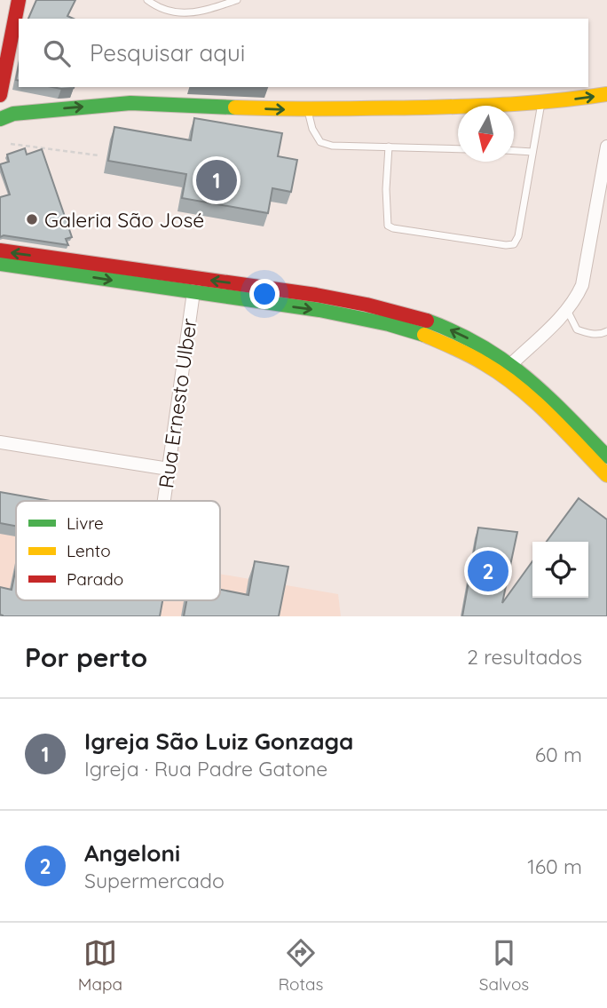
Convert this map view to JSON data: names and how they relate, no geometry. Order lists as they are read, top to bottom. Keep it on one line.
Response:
{"streets":{"street":["Rua Ernesto Ulber"]},"places":["Galeria São José"],"legend":["Livre","Lento","Parado"],"north":"bottom","page":{"search":"Pesquisar aqui","pins":["1","2"],"heading":["Por perto","2 resultados"],"list":[{"mark":"1","name":"Igreja São Luiz Gonzaga","note":"Igreja · Rua Padre Gatone","value":"60 m"},{"mark":"2","name":"Angeloni","note":"Supermercado","value":"160 m"}],"nav":["Mapa","Rotas","Salvos"]}}
